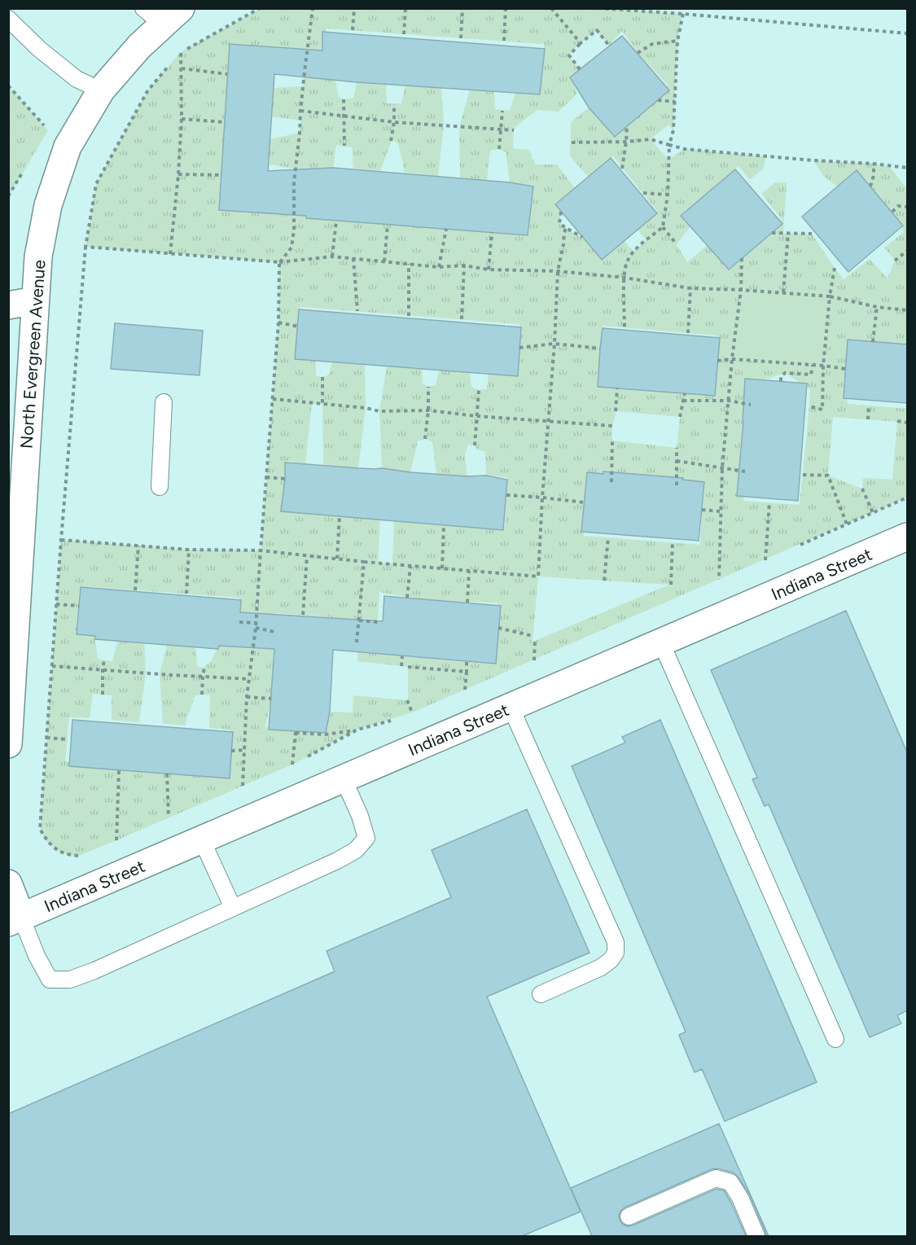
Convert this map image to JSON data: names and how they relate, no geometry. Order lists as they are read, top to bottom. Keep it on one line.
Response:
{"streets":{"street":["North Evergreen Avenue","Indiana Street"]}}
